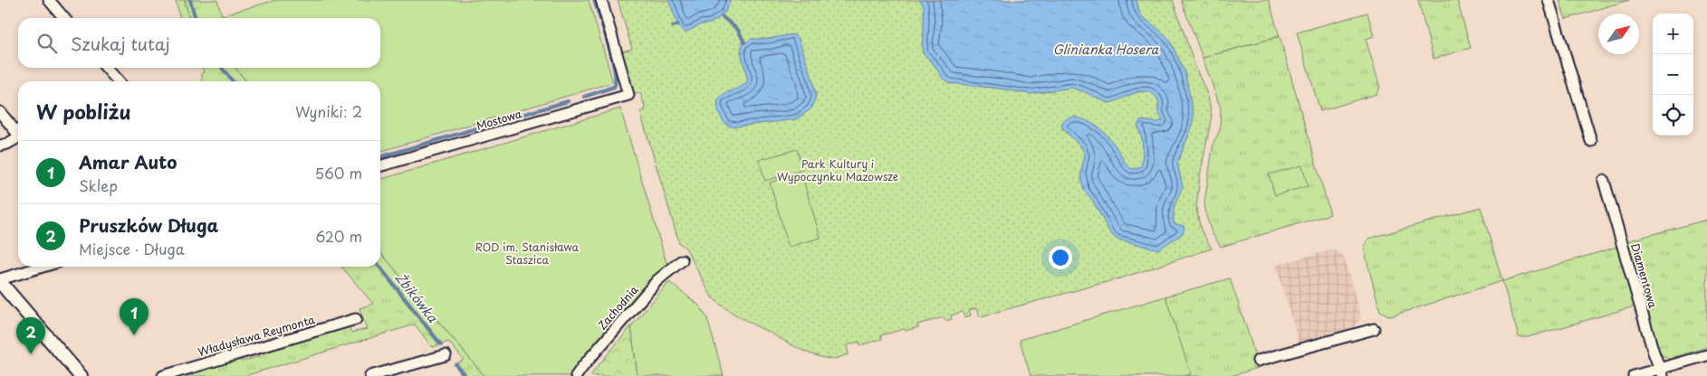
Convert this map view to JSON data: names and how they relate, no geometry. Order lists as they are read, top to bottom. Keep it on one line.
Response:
{"streets":{"street":["Mostowa","Diamentowa","Zachodnia","Władysława Reymonta"]},"water":["Glinianka Hosera","Żbikówka"],"parks":["Park Kultury i Wypoczynku Mazowsze","ROD im. Stanisława Staszica"],"north":"top right","page":{"map_buttons":["+","−"],"search":"Szukaj tutaj","heading":["W pobliżu","Wyniki: 2"],"list":[{"mark":"1","name":"Amar Auto","note":"Sklep","value":"560 m"},{"mark":"2","name":"Pruszków Długa","note":"Miejsce · Długa","value":"620 m"}],"pins":["1","2"]}}
